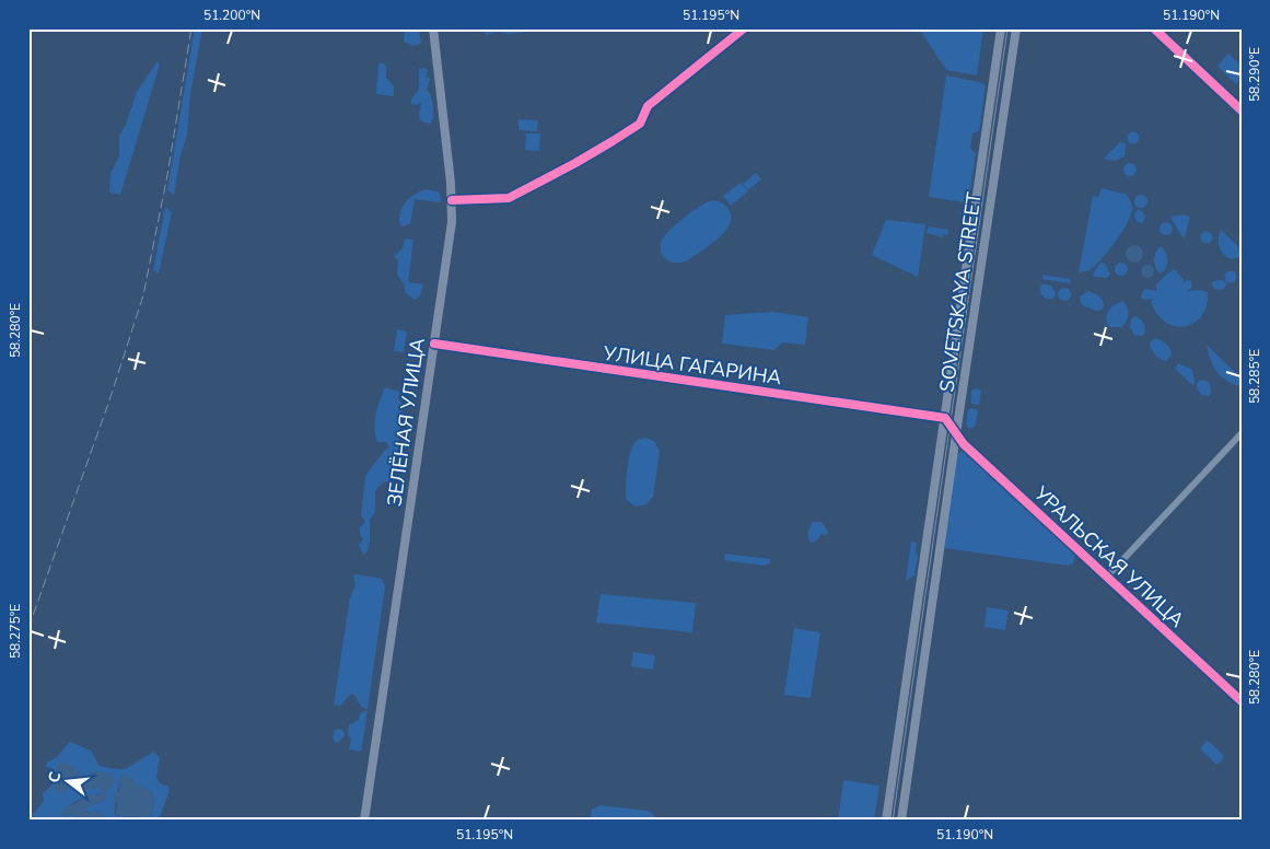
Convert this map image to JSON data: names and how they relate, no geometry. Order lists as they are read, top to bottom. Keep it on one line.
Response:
{"streets":{"main road":["SOVETSKAYA STREET","ЗЕЛЁНАЯ УЛИЦА"],"street":["УЛИЦА ГАГАРИНА","УРАЛЬСКАЯ УЛИЦА"]},"crossings":[["SOVETSKAYA STREET","УЛИЦА ГАГАРИНА"],["SOVETSKAYA STREET","УРАЛЬСКАЯ УЛИЦА"],["УЛИЦА ГАГАРИНА","ЗЕЛЁНАЯ УЛИЦА"],["УЛИЦА ГАГАРИНА","УРАЛЬСКАЯ УЛИЦА"]],"north":"left","coordinates":["51.200°N","51.195°N","51.190°N","58.290°E","58.280°E","58.285°E","58.275°E"]}
